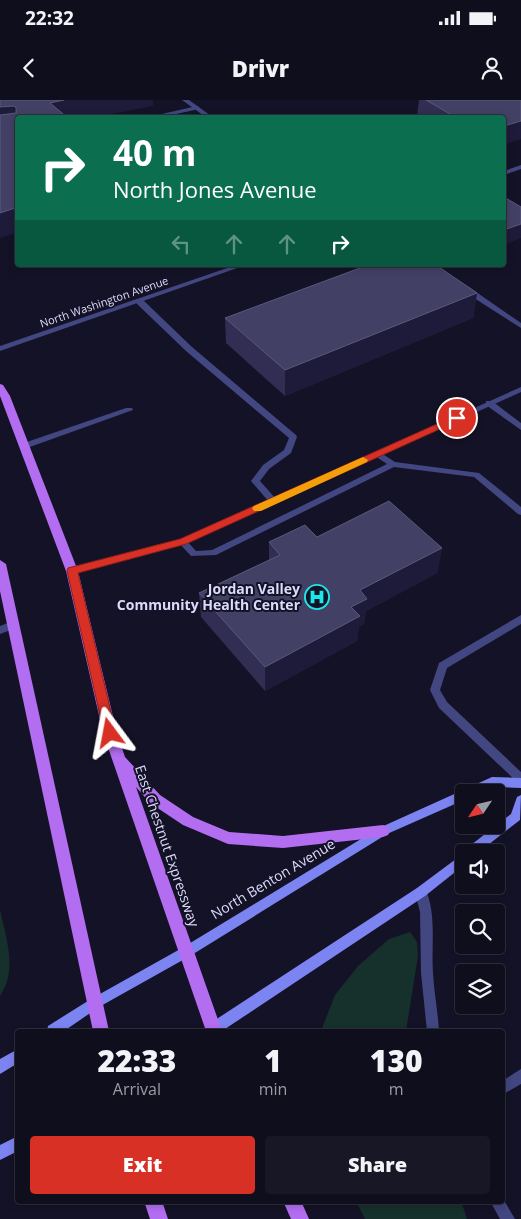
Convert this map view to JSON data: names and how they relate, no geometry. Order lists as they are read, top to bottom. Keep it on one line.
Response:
{"streets":{"main road":["East Chestnut Expressway","North Benton Avenue"],"street":["North Washington Avenue"]},"crossings":[["East Chestnut Expressway","North Benton Avenue"]],"places":{"hospital":["Jordan Valley Community Health Center"]},"north":"bottom left","page":{"status":"22:32","header":"Drivr","turn":["40 m","North Jones Avenue"],"eta":["22:33","Arrival","1","min","130","m"],"buttons":["Exit","Share"]}}
